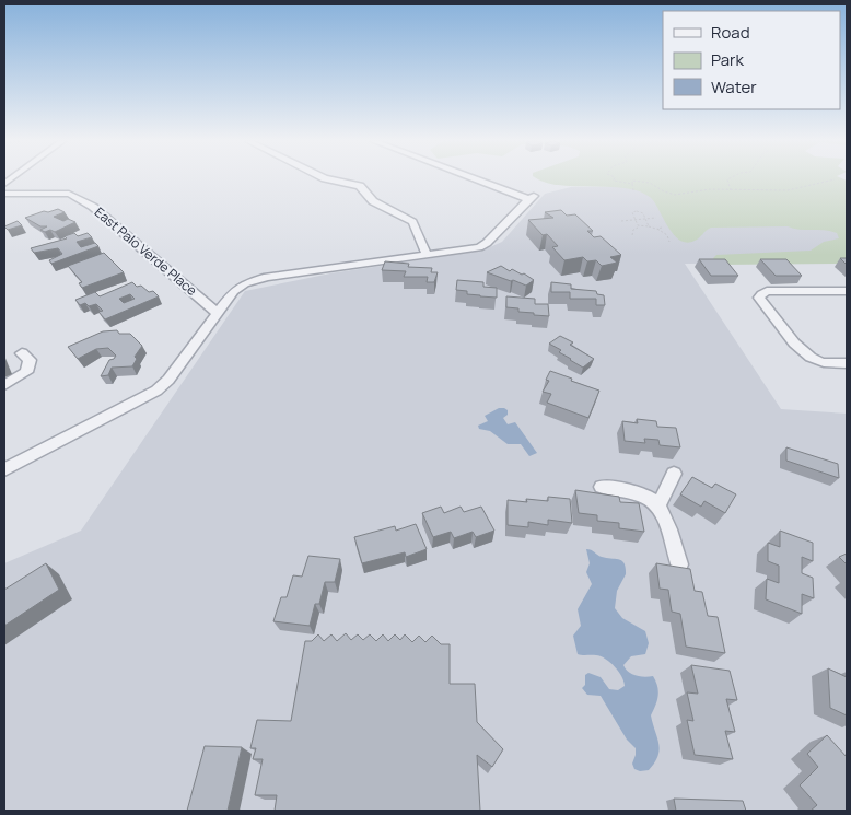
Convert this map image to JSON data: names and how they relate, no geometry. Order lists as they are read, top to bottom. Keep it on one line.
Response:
{"streets":{"street":["East Palo Verde Place"]},"legend":["Road","Park","Water"]}
